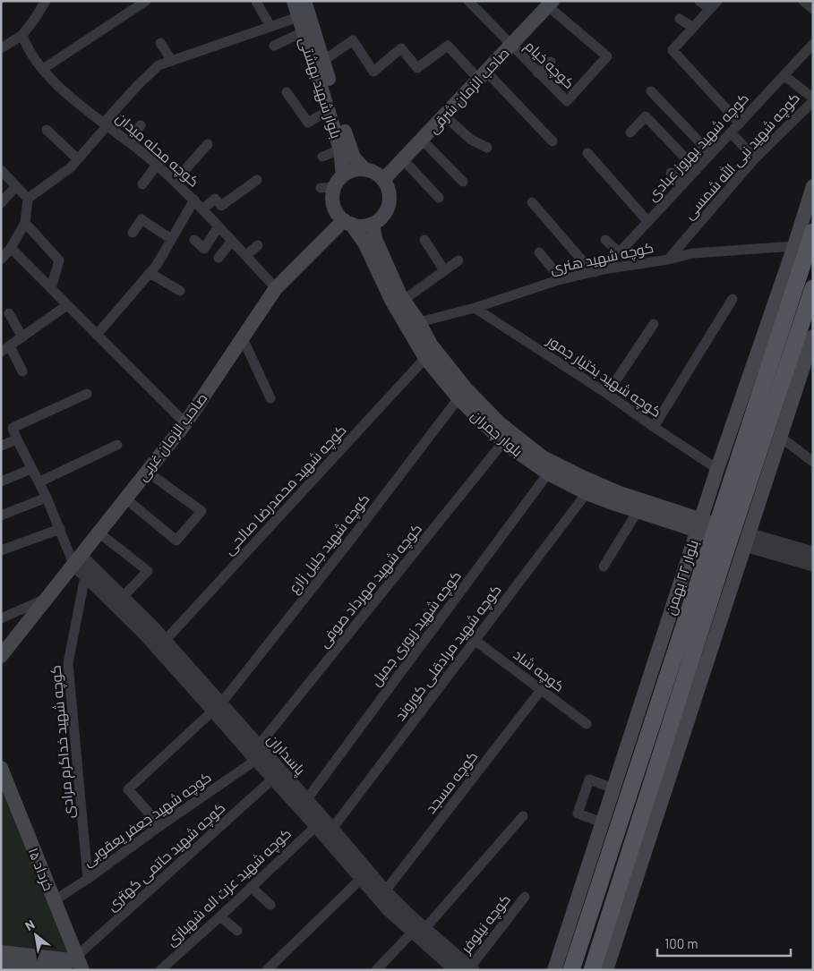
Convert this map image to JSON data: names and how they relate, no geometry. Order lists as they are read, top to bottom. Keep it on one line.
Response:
{"streets":{"main road":["بلوار شهید بهشتی","صاحب الزمان شرقی","بلوار چمران","صاحب الزمان غربی","بلوار ۲۲ بهمن","۱۵ خرداد"],"street":["کوچه خیام","کوچه شهید بهروز عبادی","کوچه محله میدان","کوچه شهید نبی الله شمسی","کوچه شهید هنری","کوچه شهید بختیار جمور","کوچه شهید محمدرضا صالحی","کوچه شهید جلیل زارع","کوچه شهید مهرداد صوفی","کوچه شهید زیوری جمیل","کوچه شهید مرادقلی کوروند","کوچه شاد","کوچه شهید خداکرم مرادی","پاسداران","کوچه مسجد","کوچه شهید جعفر یعقوبی","کوچه شهید حاتمی کهتری","کوچه شهید عزت اله شهبازی","کوچه نیلوفر"]},"crossings":[["کوچه خیام","صاحب الزمان شرقی"],["بلوار شهید بهشتی","صاحب الزمان شرقی"],["بلوار شهید بهشتی","بلوار چمران"],["بلوار شهید بهشتی","صاحب الزمان غربی"],["صاحب الزمان شرقی","بلوار چمران"],["صاحب الزمان شرقی","صاحب الزمان غربی"],["کوچه شهید بهروز عبادی","کوچه شهید نبی الله شمسی"],["کوچه شهید بهروز عبادی","کوچه شهید هنری"],["کوچه محله میدان","صاحب الزمان غربی"],["کوچه شهید نبی الله شمسی","کوچه شهید هنری"],["کوچه شهید هنری","کوچه شهید بختیار جمور"],["کوچه شهید هنری","بلوار چمران"],["کوچه شهید هنری","بلوار ۲۲ بهمن"],["کوچه شهید بختیار جمور","بلوار ۲۲ بهمن"],["بلوار چمران","صاحب الزمان غربی"],["بلوار چمران","کوچه شهید محمدرضا صالحی"],["بلوار چمران","کوچه شهید جلیل زارع"],["بلوار چمران","بلوار ۲۲ بهمن"],["بلوار چمران","کوچه شهید مهرداد صوفی"],["بلوار چمران","کوچه شهید زیوری جمیل"],["بلوار چمران","کوچه شهید مرادقلی کوروند"],["صاحب الزمان غربی","پاسداران"],["کوچه شهید محمدرضا صالحی","پاسداران"],["کوچه شهید جلیل زارع","پاسداران"],["کوچه شهید جلیل زارع","کوچه شهید جعفر یعقوبی"],["کوچه شهید مهرداد صوفی","پاسداران"],["کوچه شهید زیوری جمیل","پاسداران"],["کوچه شهید مرادقلی کوروند","کوچه شاد"],["کوچه شهید مرادقلی کوروند","پاسداران"],["کوچه شاد","کوچه مسجد"],["کوچه شهید خداکرم مرادی","پاسداران"],["کوچه شهید خداکرم مرادی","کوچه شهید جعفر یعقوبی"],["پاسداران","کوچه مسجد"],["پاسداران","کوچه شهید جعفر یعقوبی"],["پاسداران","کوچه شهید حاتمی کهتری"],["پاسداران","کوچه شهید عزت اله شهبازی"],["پاسداران","کوچه نیلوفر"],["کوچه شهید جعفر یعقوبی","۱۵ خرداد"],["کوچه شهید حاتمی کهتری","۱۵ خرداد"]],"scale_bar":"100 m","north":"top left"}
